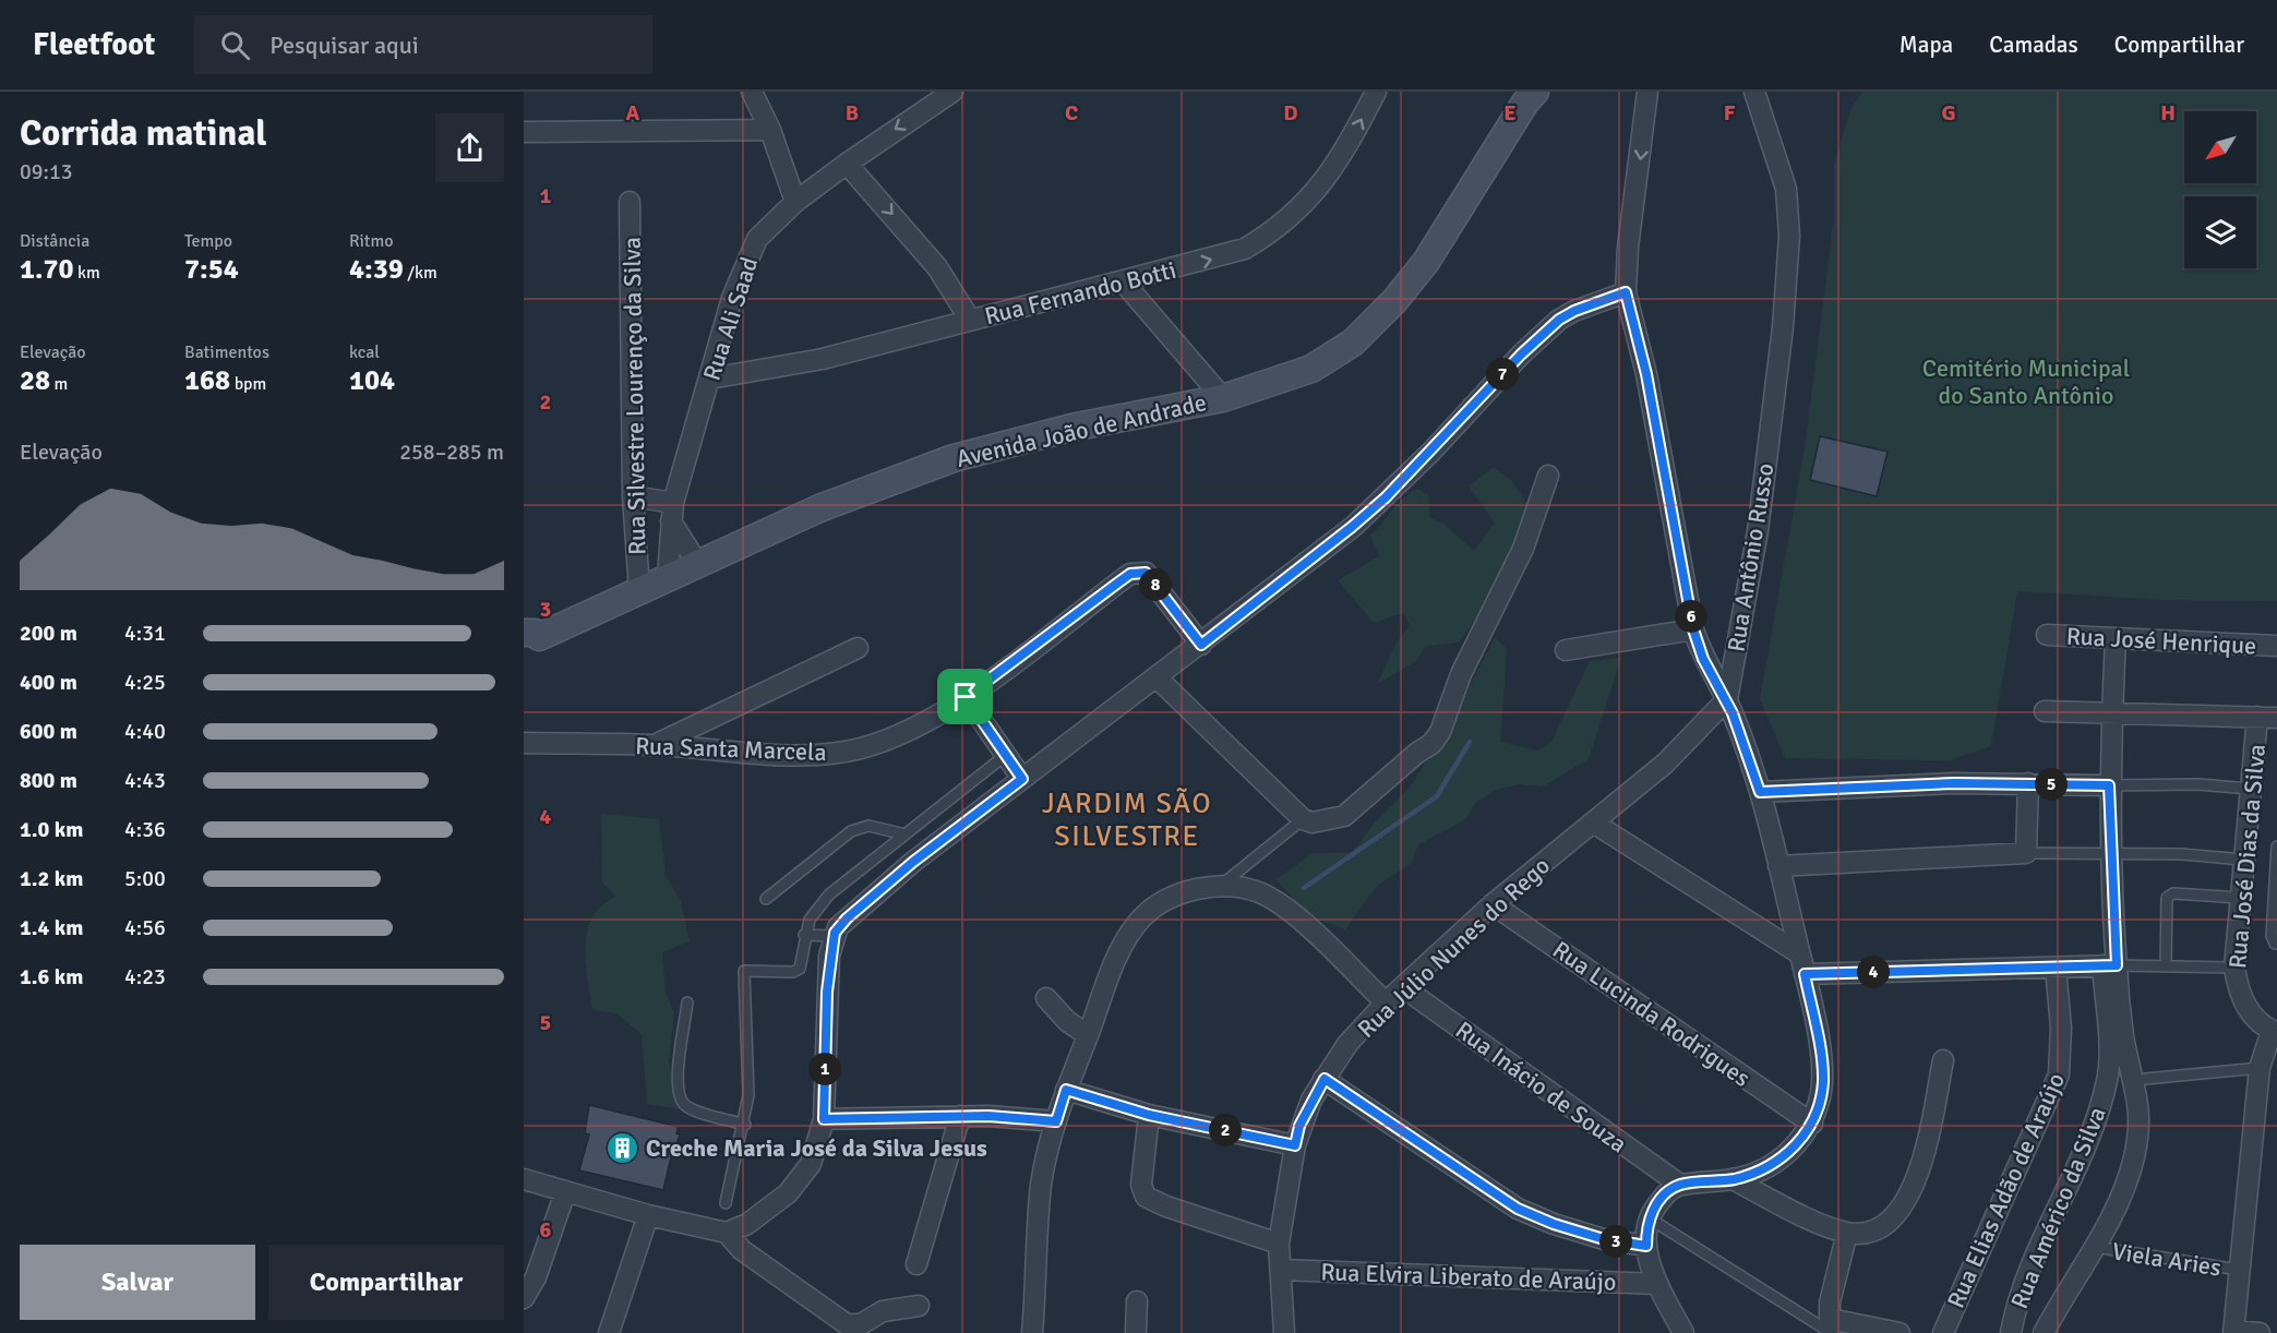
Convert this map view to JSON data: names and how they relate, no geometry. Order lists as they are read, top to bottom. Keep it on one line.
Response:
{"streets":{"main road":["Avenida João de Andrade"],"street":["Rua Fernando Botti","Rua Ali Saad","Rua Silvestre Lourenço da Silva","Rua Antônio Russo","Rua José Henrique","Rua Santa Marcela","Rua José Dias da Silva","Rua Júlio Nunes do Rego","Rua Lucinda Rodrigues","Rua Inácio de Souza","Rua Elias Adão de Araújo","Rua Américo da Silva","Rua Elvira Liberato de Araújo"],"lane":["Viela Aries"]},"crossings":[["Rua Fernando Botti","Rua Ali Saad"],["Rua Ali Saad","Avenida João de Andrade"],["Rua Silvestre Lourenço da Silva","Avenida João de Andrade"],["Rua Antônio Russo","Rua Júlio Nunes do Rego"],["Rua José Dias da Silva","Viela Aries"],["Rua Júlio Nunes do Rego","Rua Lucinda Rodrigues"],["Rua Júlio Nunes do Rego","Rua Inácio de Souza"],["Rua Júlio Nunes do Rego","Rua Elvira Liberato de Araújo"]],"one_way":["Rua Fernando Botti"],"districts":["JARDIM SÃO SILVESTRE"],"parks":["Cemitério Municipal do Santo Antônio"],"places":{"building":["Creche Maria José da Silva Jesus"]},"north":"bottom left","page":{"header":"Fleetfoot","search":"Pesquisar aqui","nav":["Mapa","Camadas","Compartilhar"],"heading":["Corrida matinal","09:13"],"stats":[["Distância","1.70 km"],["Tempo","7:54"],["Ritmo","4:39 /km"],["Elevação","28 m"],["Batimentos","168 bpm"],["kcal","104"]],"pins":["7","8","6","5","4","1","2","3"],"chart":["Elevação","258–285 m"],"list":[{"name":"200 m","note":"4:31"},{"name":"400 m","note":"4:25"},{"name":"600 m","note":"4:40"},{"name":"800 m","note":"4:43"},{"name":"1.0 km","note":"4:36"},{"name":"1.2 km","note":"5:00"},{"name":"1.4 km","note":"4:56"},{"name":"1.6 km","note":"4:23"}],"buttons":["Salvar","Compartilhar"]},"grid":{"columns":["A","B","C","D","E","F","G","H"],"rows":["1","2","3","4","5","6"]}}
